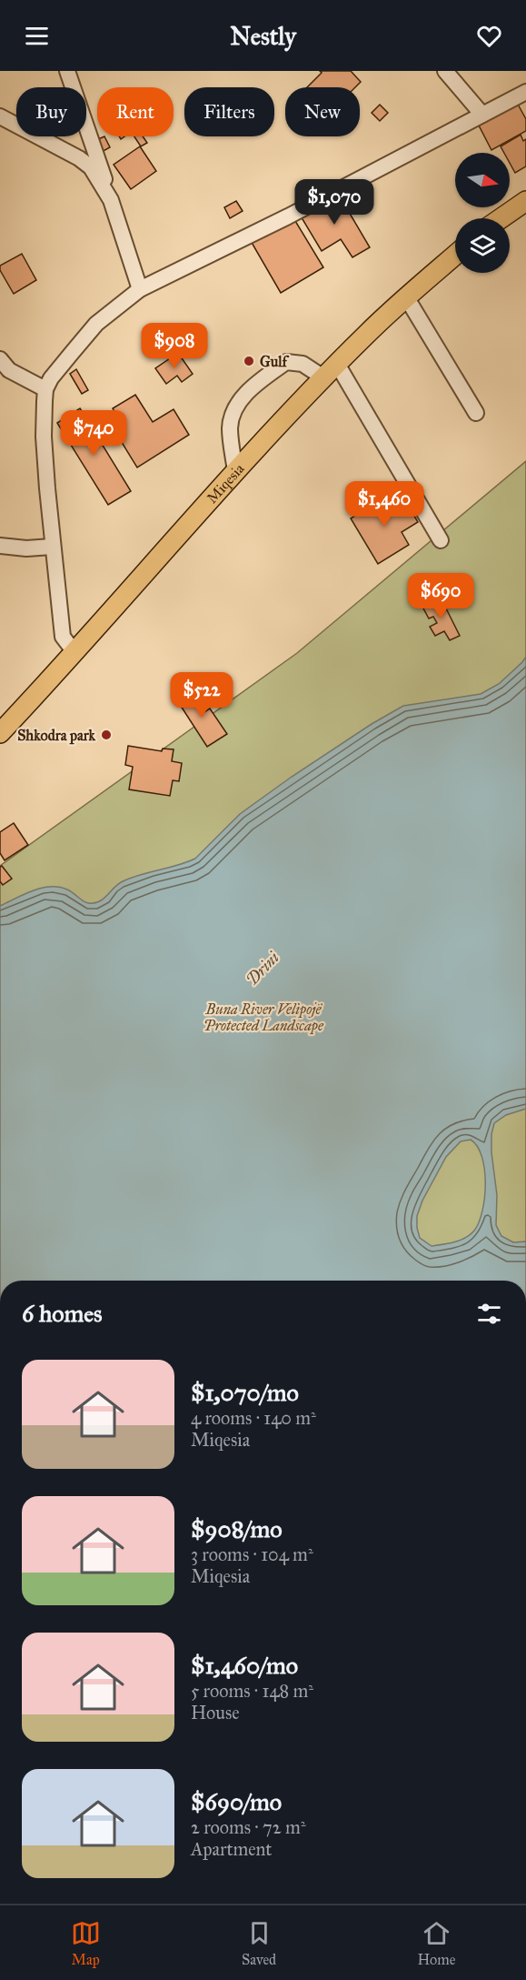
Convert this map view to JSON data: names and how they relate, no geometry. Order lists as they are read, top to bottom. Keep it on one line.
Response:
{"streets":{"main road":["Miqesia"]},"water":["Drini"],"parks":["Buna River Velipojë Protected Landscape"],"places":["Gulf","Shkodra park"],"north":"right","page":{"header":"Nestly","chip":["Buy","Rent","Filters","New"],"price":["$1,070","$908","$740","$1,460","$690","$522"],"heading":"6 homes","list":[{"name":"$1,070/mo","note":"4 rooms · 140 m² · Miqesia"},{"name":"$908/mo","note":"3 rooms · 104 m² · Miqesia"},{"name":"$1,460/mo","note":"5 rooms · 148 m² · House"},{"name":"$690/mo","note":"2 rooms · 72 m² · Apartment"}],"tabs":["Map","Saved","Home"]}}
